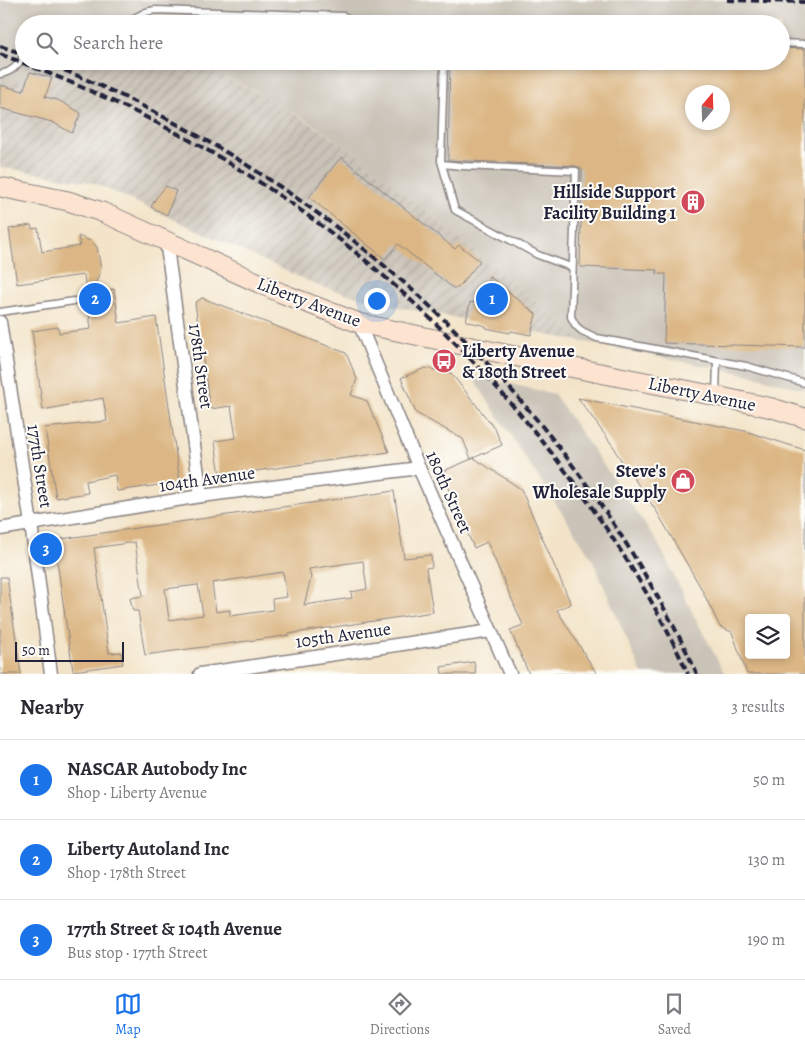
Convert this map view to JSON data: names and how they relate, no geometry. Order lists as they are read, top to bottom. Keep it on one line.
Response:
{"streets":{"main road":["Liberty Avenue"],"street":["178th Street","177th Street","104th Avenue","180th Street","105th Avenue"]},"crossings":[["Liberty Avenue","178th Street"],["Liberty Avenue","180th Street"],["178th Street","104th Avenue"],["177th Street","104th Avenue"],["104th Avenue","180th Street"],["180th Street","105th Avenue"]],"places":{"building":["Hillside Support Facility Building 1"],"bus stop":["Liberty Avenue & 180th Street"],"shop":["Steve's Wholesale Supply"]},"scale_bar":"50 m","north":"top","page":{"search":"Search here","pins":["1","2","3"],"scale":"50 m","heading":["Nearby","3 results"],"list":[{"mark":"1","name":"NASCAR Autobody Inc","note":"Shop · Liberty Avenue","value":"50 m"},{"mark":"2","name":"Liberty Autoland Inc","note":"Shop · 178th Street","value":"130 m"},{"mark":"3","name":"177th Street & 104th Avenue","note":"Bus stop · 177th Street","value":"190 m"}],"nav":["Map","Directions","Saved"]}}
